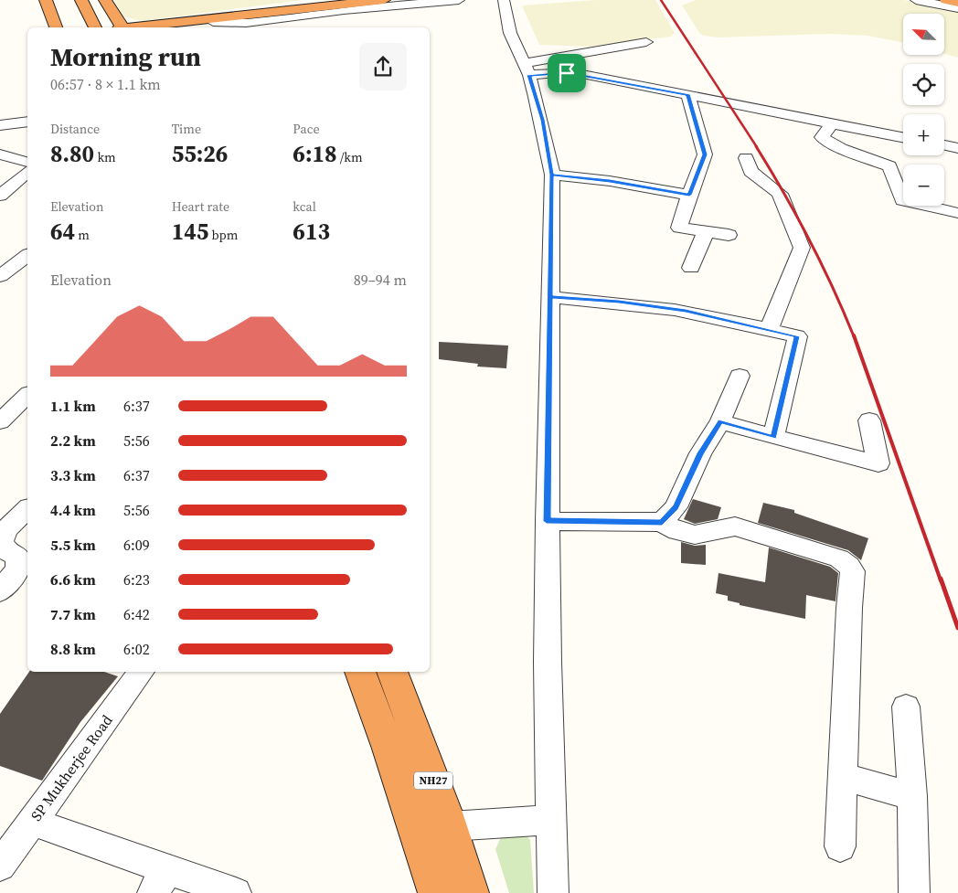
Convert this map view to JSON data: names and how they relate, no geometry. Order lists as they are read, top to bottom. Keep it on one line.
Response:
{"streets":{"highway":["NH27"],"street":["SP Mukherjee Road"]},"north":"top left","page":{"map_buttons":["+","−"],"heading":["Morning run","06:57 · 8 × 1.1 km"],"stats":[["Distance","8.80 km"],["Time","55:26"],["Pace","6:18 /km"],["Elevation","64 m"],["Heart rate","145 bpm"],["kcal","613"]],"chart":["Elevation","89–94 m"],"list":[{"name":"1.1 km","note":"6:37"},{"name":"2.2 km","note":"5:56"},{"name":"3.3 km","note":"6:37"},{"name":"4.4 km","note":"5:56"},{"name":"5.5 km","note":"6:09"},{"name":"6.6 km","note":"6:23"},{"name":"7.7 km","note":"6:42"},{"name":"8.8 km","note":"6:02"}]}}
